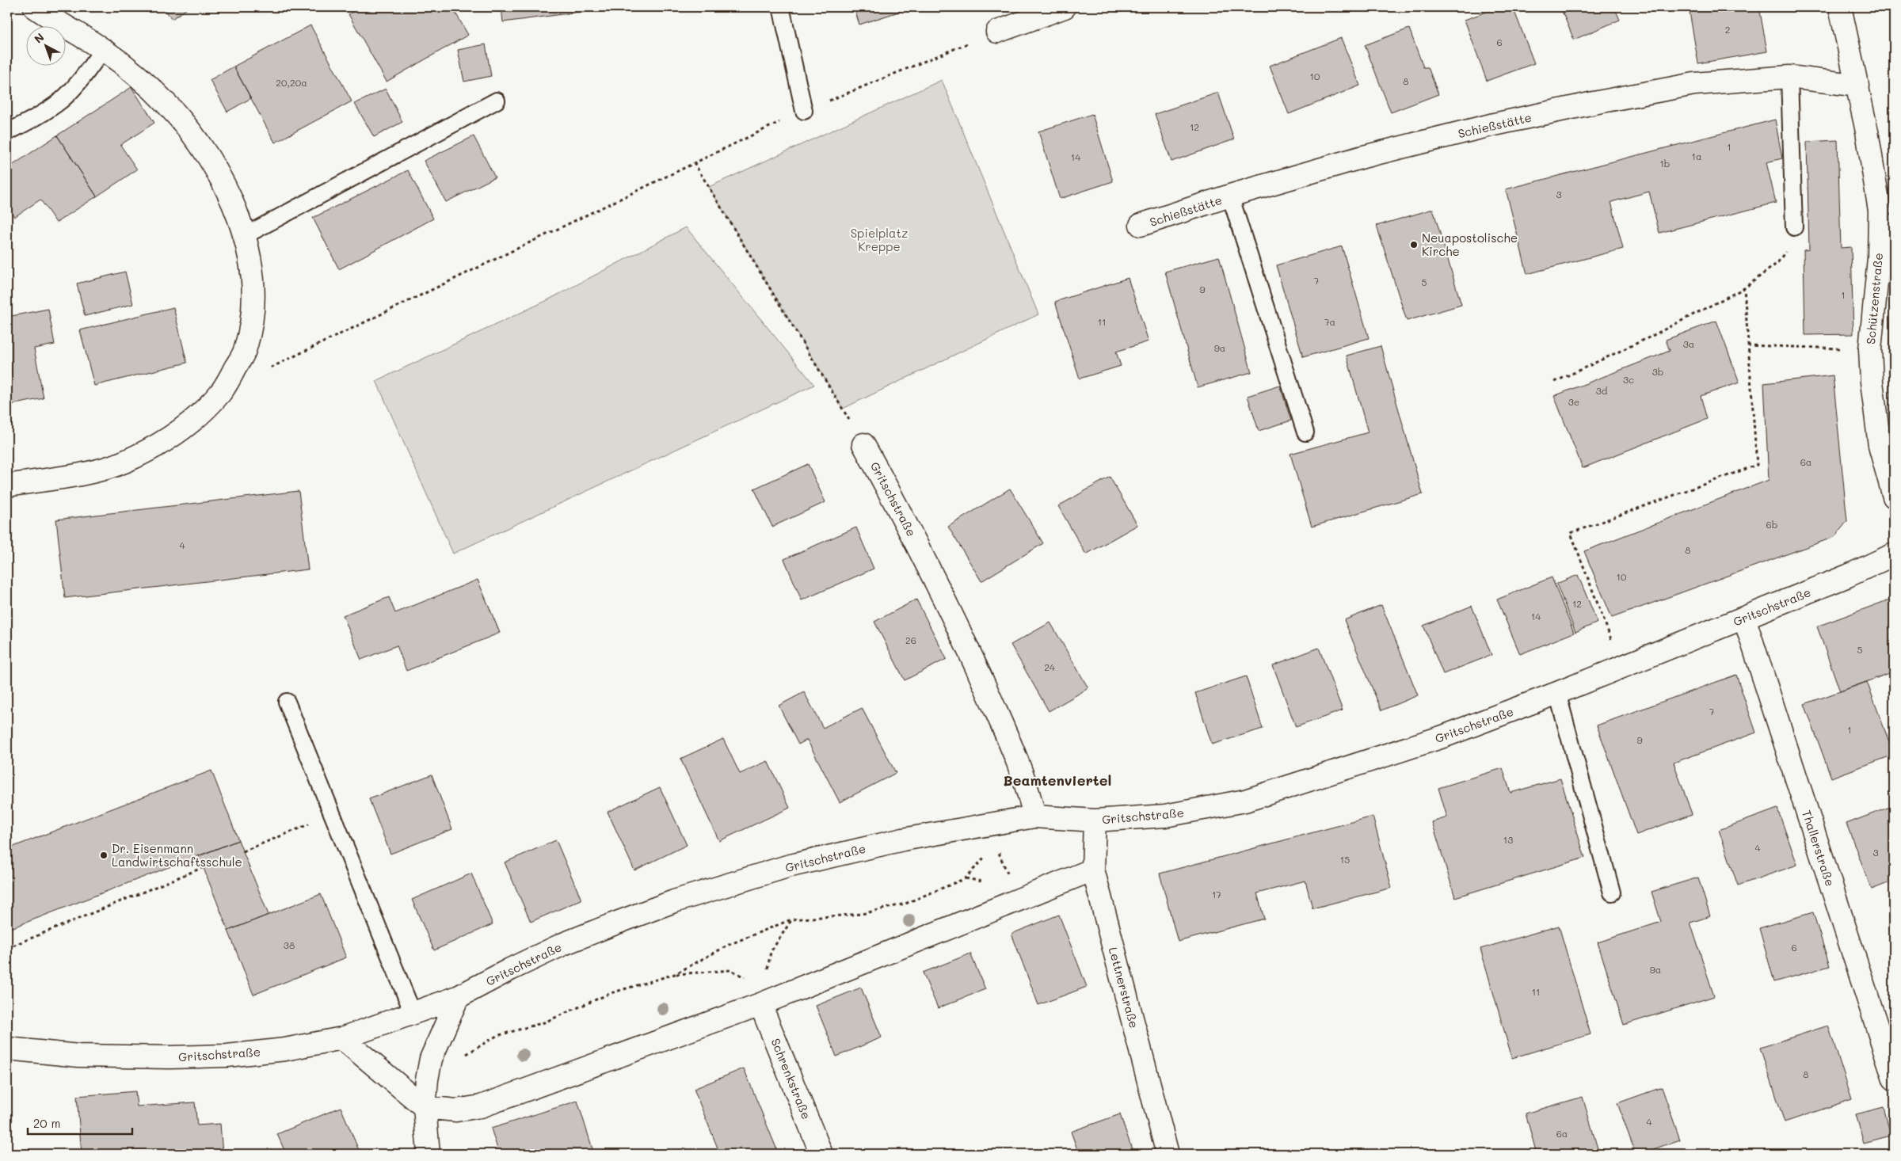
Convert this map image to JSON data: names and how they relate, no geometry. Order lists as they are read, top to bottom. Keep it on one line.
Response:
{"streets":{"street":["Schießstätte","Schützenstraße","Gritschstraße","Thallerstraße","Lettnerstraße","Schrenkstraße"]},"crossings":[["Schießstätte","Schützenstraße"],["Gritschstraße","Thallerstraße"],["Gritschstraße","Lettnerstraße"]],"districts":["Beamtenviertel"],"parks":["Spielplatz Kreppe"],"places":["Neuapostolische Kirche","Dr. Eisenmann Landwirtschaftsschule"],"house_numbers":["2","6","10","8","20,20a","12","1","1a","14","1b","3","7","5","9","1","11","7a","3a","9a","3b","3c","3d","3e","6a","6b","4","8","10","12","14","26","5","24","7","1","9","13","4","3","15","17","38","6","9a","11","8","4","6a"],"scale_bar":"20 m","north":"top left"}
